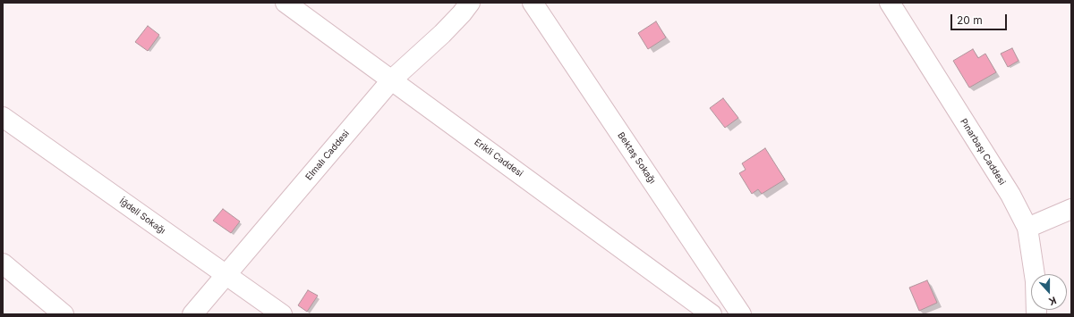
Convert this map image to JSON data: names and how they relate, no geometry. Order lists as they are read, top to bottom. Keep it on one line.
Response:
{"streets":{"street":["Pınarbaşı Caddesi","Elmalı Caddesi","Erikli Caddesi","Bektaş Sokağı","İğdeli Sokağı"]},"crossings":[["Elmalı Caddesi","Erikli Caddesi"],["Elmalı Caddesi","İğdeli Sokağı"]],"scale_bar":"20 m","north":"bottom"}
